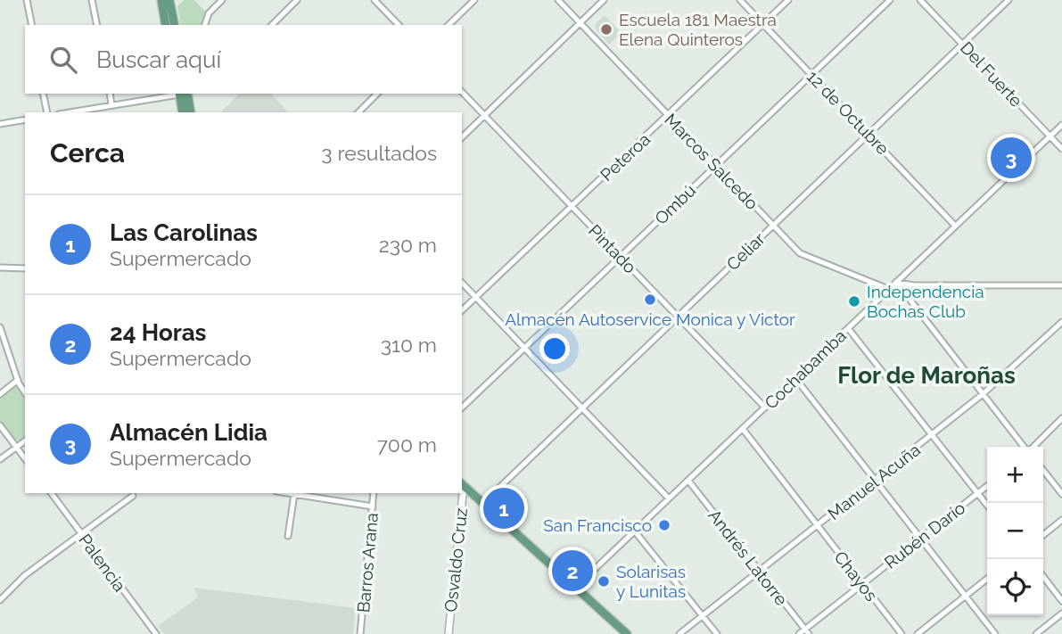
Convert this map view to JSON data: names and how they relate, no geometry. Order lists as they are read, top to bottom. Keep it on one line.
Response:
{"streets":{"street":["Del Fuerte","12 de Octubre","Peteroa","Marcos Salcedo","Ombú","Pintado","Celiar","Cochabamba","Manuel Acuña","Rubén Darío","Andrés Latorre","Osvaldo Cruz","Palencia","Barros Arana","Chayos"]},"crossings":[["Del Fuerte","Celiar"],["Del Fuerte","Cochabamba"],["12 de Octubre","Peteroa"],["12 de Octubre","Ombú"],["12 de Octubre","Celiar"],["12 de Octubre","Cochabamba"],["Peteroa","Marcos Salcedo"],["Peteroa","Pintado"],["Marcos Salcedo","Ombú"],["Marcos Salcedo","Celiar"],["Marcos Salcedo","Cochabamba"],["Ombú","Pintado"],["Pintado","Celiar"],["Pintado","Cochabamba"],["Cochabamba","Andrés Latorre"],["Cochabamba","Chayos"],["Manuel Acuña","Andrés Latorre"],["Manuel Acuña","Chayos"],["Rubén Darío","Andrés Latorre"],["Rubén Darío","Chayos"]],"districts":["Flor de Maroñas"],"places":["Escuela 181 Maestra Elena Quinteros","Almacén Autoservice Monica y Victor","Independencia Bochas Club","San Francisco","Solarisas y Lunitas"],"page":{"search":"Buscar aquí","heading":["Cerca","3 resultados"],"pins":["3","1","2"],"list":[{"mark":"1","name":"Las Carolinas","note":"Supermercado","value":"230 m"},{"mark":"2","name":"24 Horas","note":"Supermercado","value":"310 m"},{"mark":"3","name":"Almacén Lidia","note":"Supermercado","value":"700 m"}],"map_buttons":["+","−"]}}
